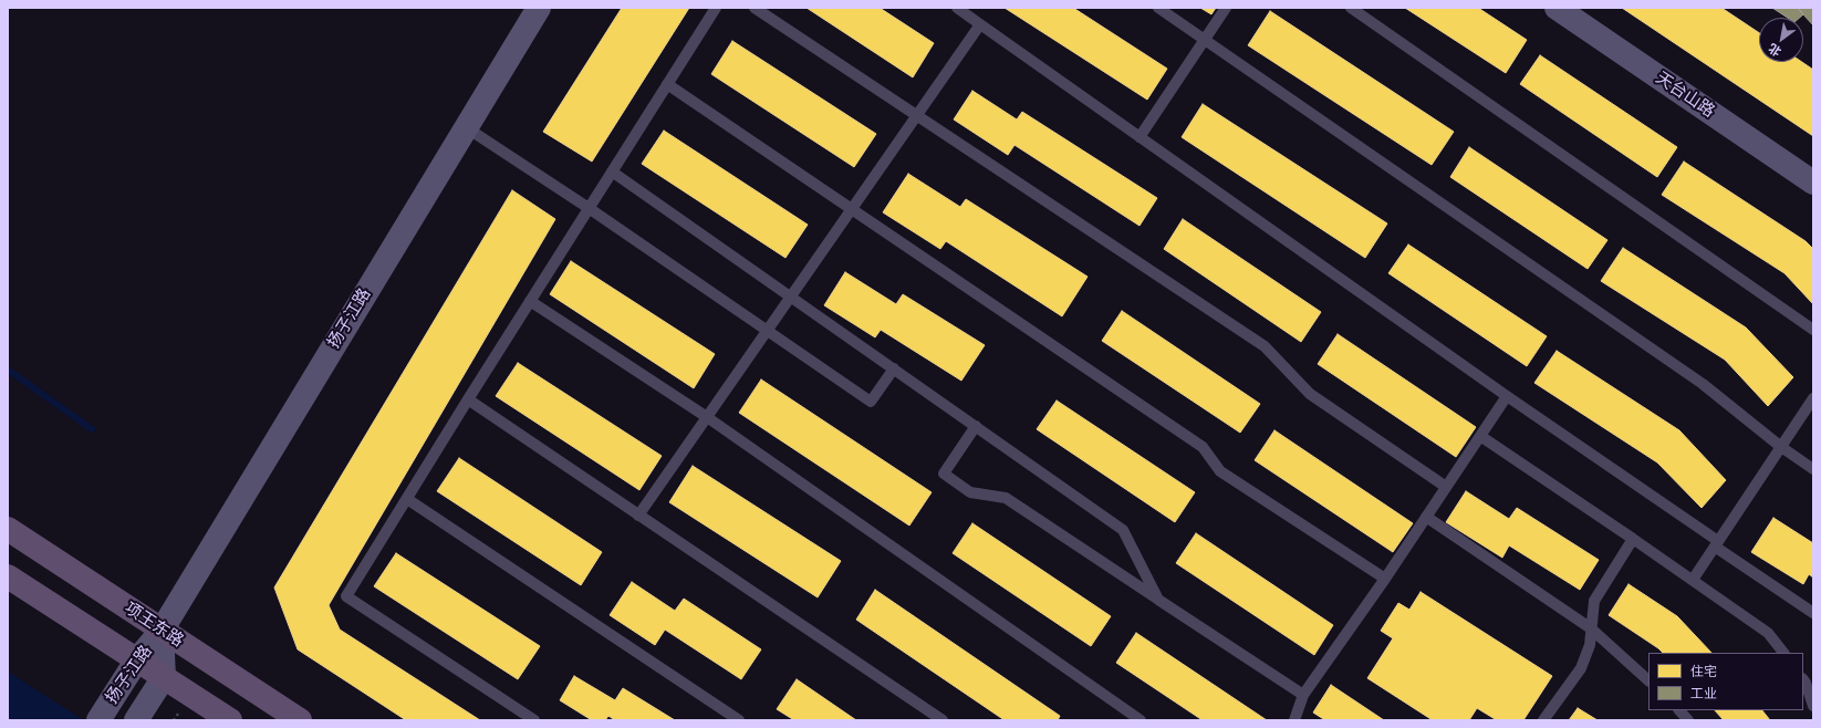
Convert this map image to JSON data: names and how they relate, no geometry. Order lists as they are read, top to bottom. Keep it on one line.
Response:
{"streets":{"main road":["项王东路"],"street":["天台山路","扬子江路"]},"crossings":[["扬子江路","项王东路"]],"legend":["住宅","工业"],"north":"bottom left"}
